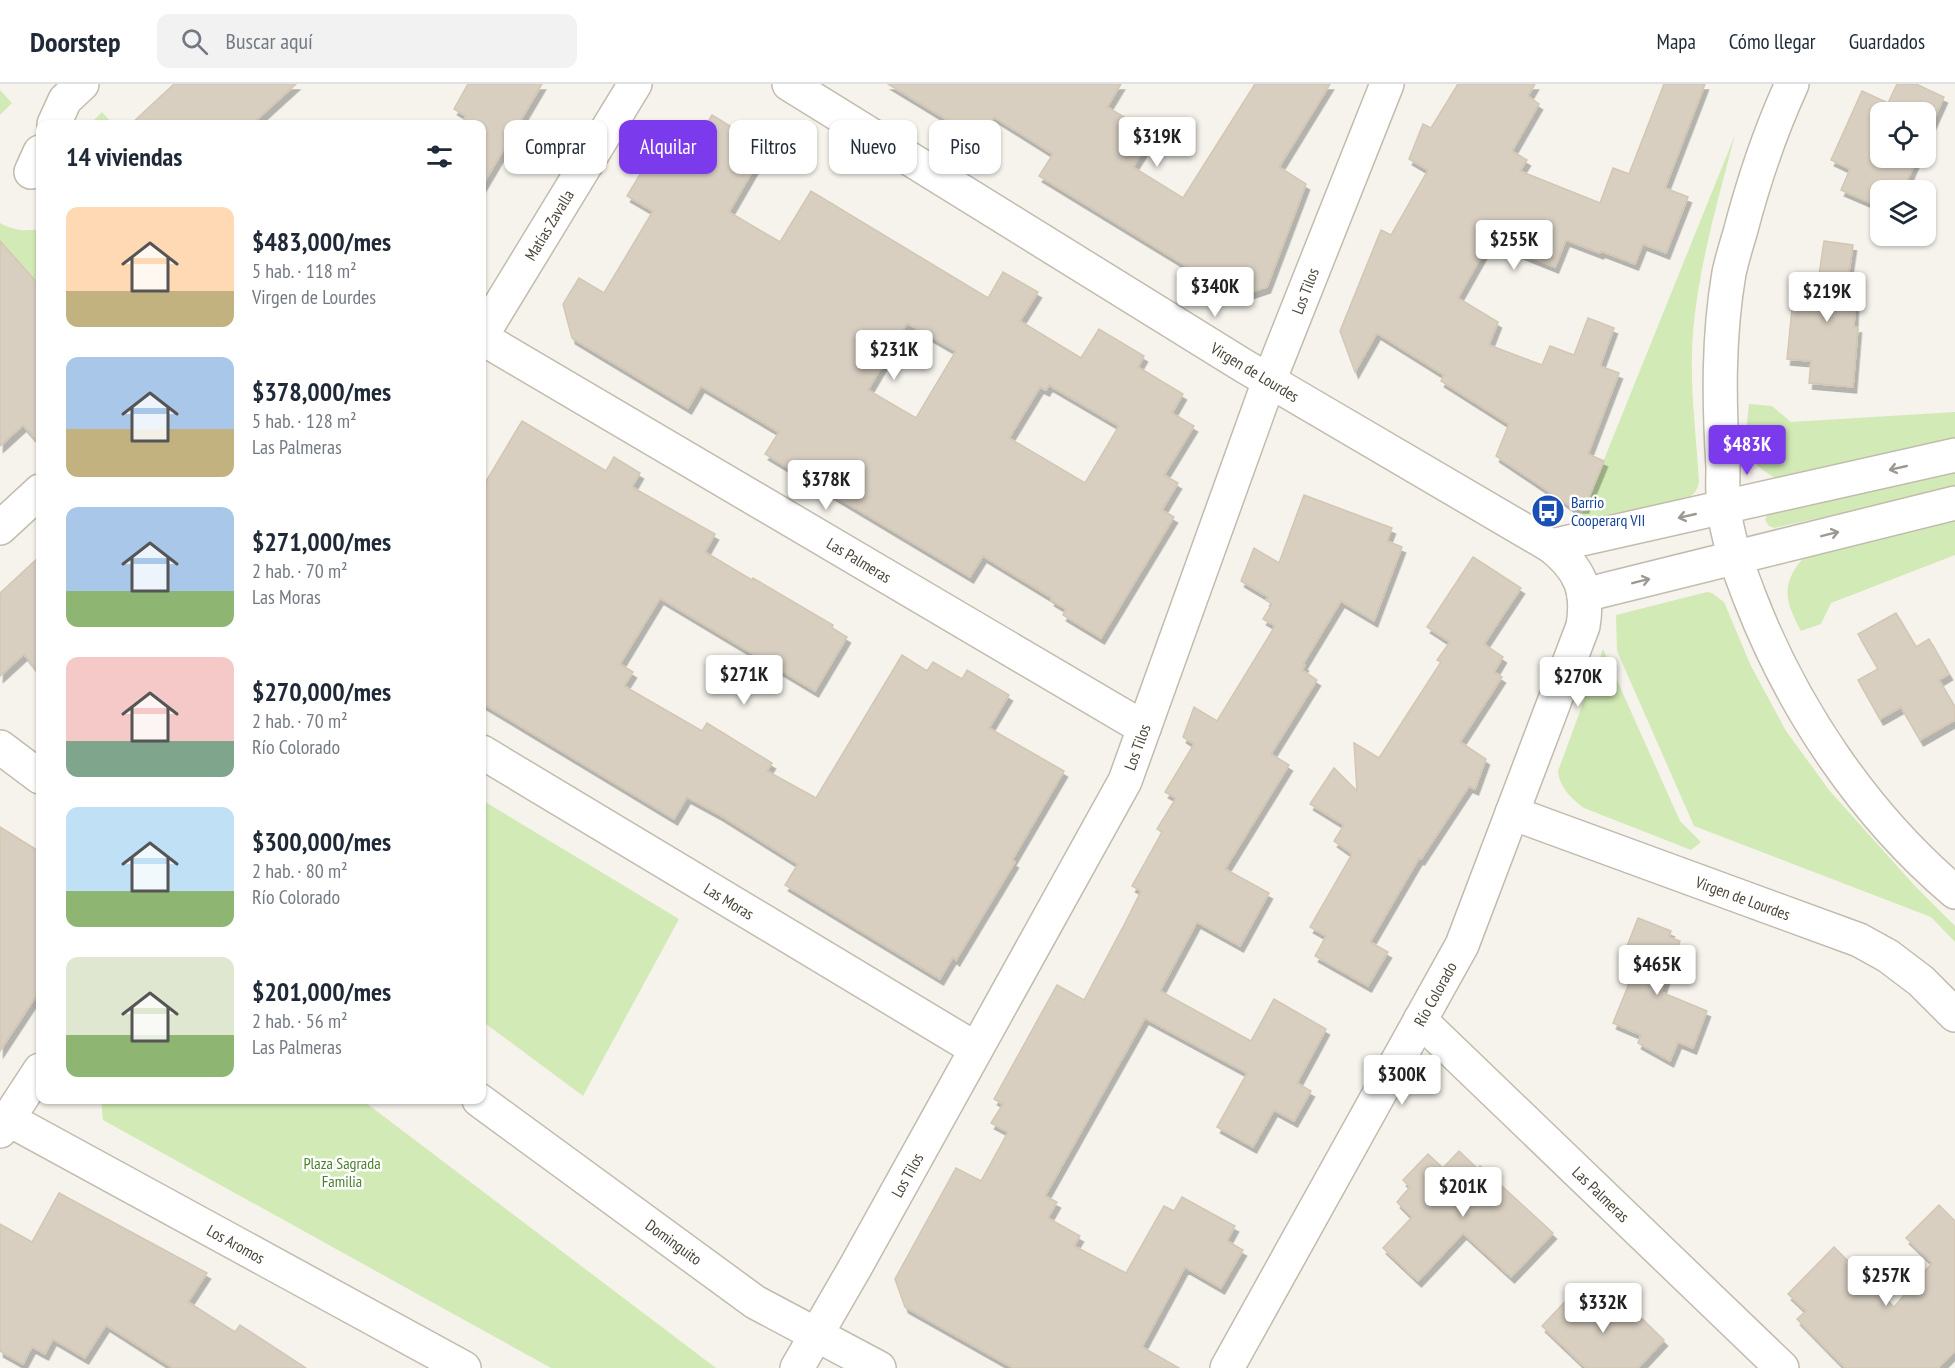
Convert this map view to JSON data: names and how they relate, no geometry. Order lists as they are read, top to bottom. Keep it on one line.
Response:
{"streets":{"street":["Matías Zavalla","Los Tilos","Virgen de Lourdes","Las Palmeras","Las Moras","Río Colorado","Dominguito","Los Aromos"]},"crossings":[["Los Tilos","Virgen de Lourdes"],["Los Tilos","Las Palmeras"],["Los Tilos","Las Moras"],["Los Tilos","Dominguito"],["Virgen de Lourdes","Río Colorado"],["Las Palmeras","Río Colorado"]],"parks":["Plaza Sagrada Familia"],"places":{"bus stop":["Barrio Cooperarq VII"]},"page":{"header":"Doorstep","search":"Buscar aquí","nav":["Mapa","Cómo llegar","Guardados"],"price":["$319K","$255K","$340K","$219K","$231K","$483K","$378K","$271K","$270K","$465K","$300K","$201K","$257K","$332K"],"chip":["Comprar","Alquilar","Filtros","Nuevo","Piso"],"heading":"14 viviendas","list":[{"name":"$483,000/mes","note":"5 hab. · 118 m² · Virgen de Lourdes"},{"name":"$378,000/mes","note":"5 hab. · 128 m² · Las Palmeras"},{"name":"$271,000/mes","note":"2 hab. · 70 m² · Las Moras"},{"name":"$270,000/mes","note":"2 hab. · 70 m² · Río Colorado"},{"name":"$300,000/mes","note":"2 hab. · 80 m² · Río Colorado"},{"name":"$201,000/mes","note":"2 hab. · 56 m² · Las Palmeras"}]}}
